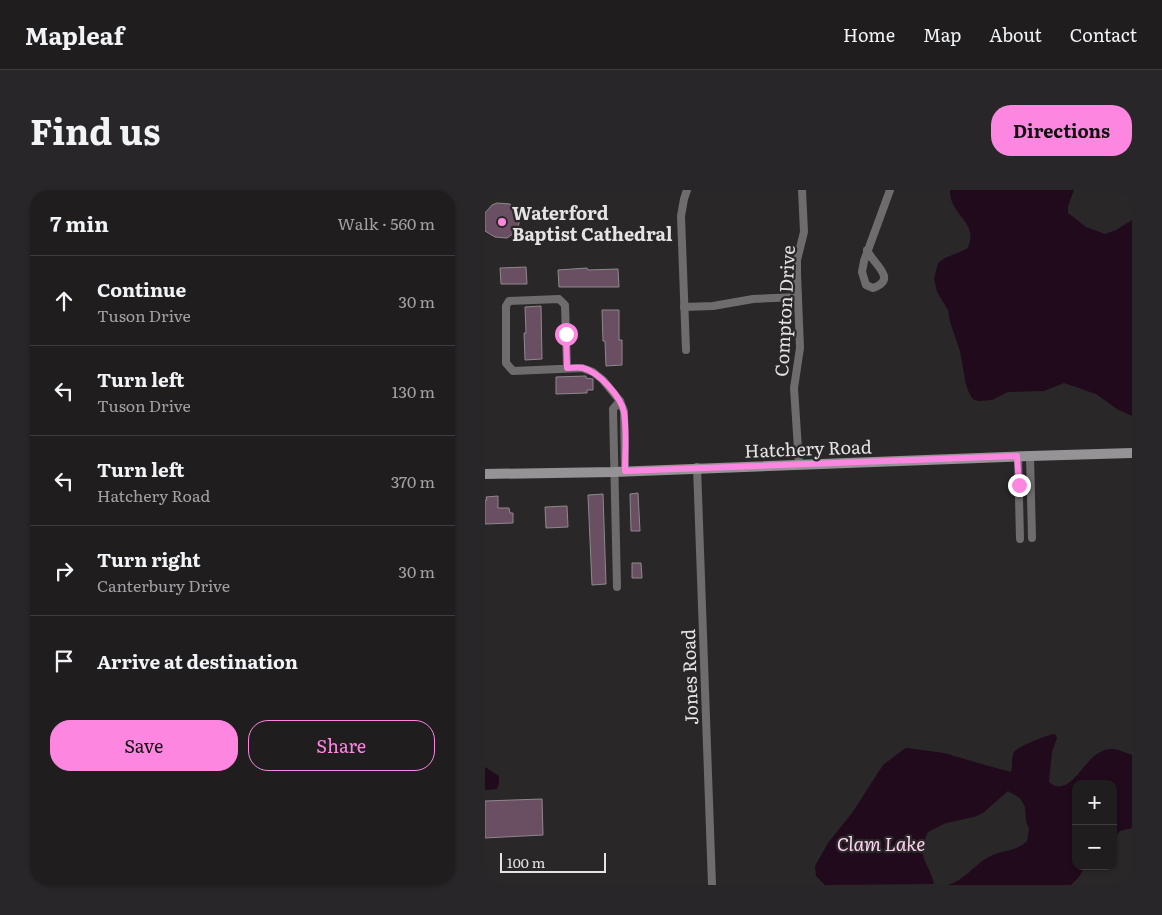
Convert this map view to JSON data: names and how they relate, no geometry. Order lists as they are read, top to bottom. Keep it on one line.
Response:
{"streets":{"street":["Compton Drive","Hatchery Road","Jones Road"]},"crossings":[["Compton Drive","Hatchery Road"],["Hatchery Road","Jones Road"]],"water":["Clam Lake"],"places":["Waterford Baptist Cathedral"],"scale_bar":"100 m","page":{"header":"Mapleaf","nav":["Home","Map","About","Contact"],"title":"Find us","buttons":["Directions",["Save","Share"]],"heading":["7 min","Walk · 560 m"],"list":[["Continue","Tuson Drive","30 m"],["Turn left","Tuson Drive","130 m"],["Turn left","Hatchery Road","370 m"],["Turn right","Canterbury Drive","30 m"],"Arrive at destination"],"map_buttons":["+","−"],"scale":"100 m"}}
